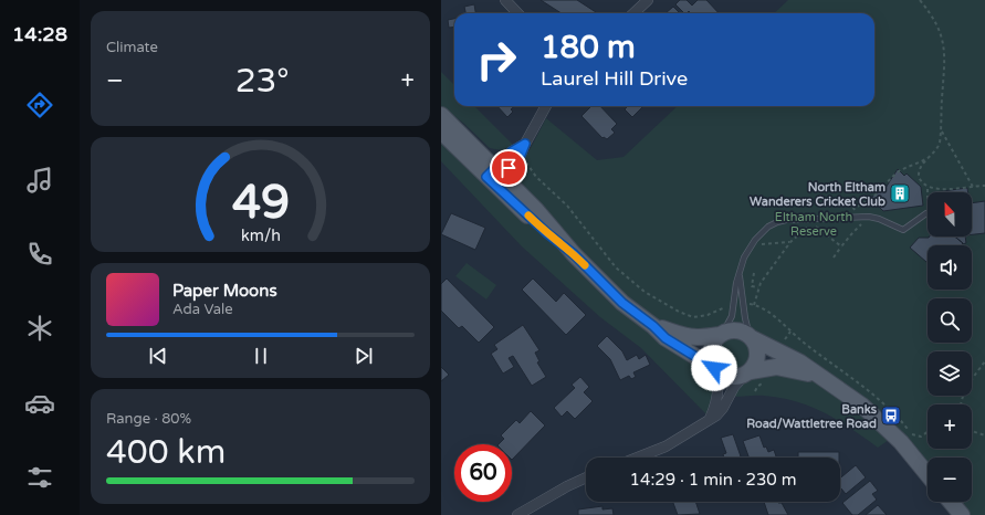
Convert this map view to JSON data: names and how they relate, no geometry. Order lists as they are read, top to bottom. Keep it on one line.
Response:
{"parks":["Eltham North Reserve"],"places":{"building":["North Eltham Wanderers Cricket Club"],"bus stop":["Banks Road/Wattletree Road"]},"north":"top","page":{"tabs":"14:28","tile":["Climate",["Range · 80%","400 km"]],"turn":["180 m","Laurel Hill Drive"],"heat":["−","23°","+"],"map_buttons":["+","−"],"song":["Paper Moons","Ada Vale"],"limit":"60","trip":"14:29 · 1 min · 230 m","gauge":["49","km/h"]}}
